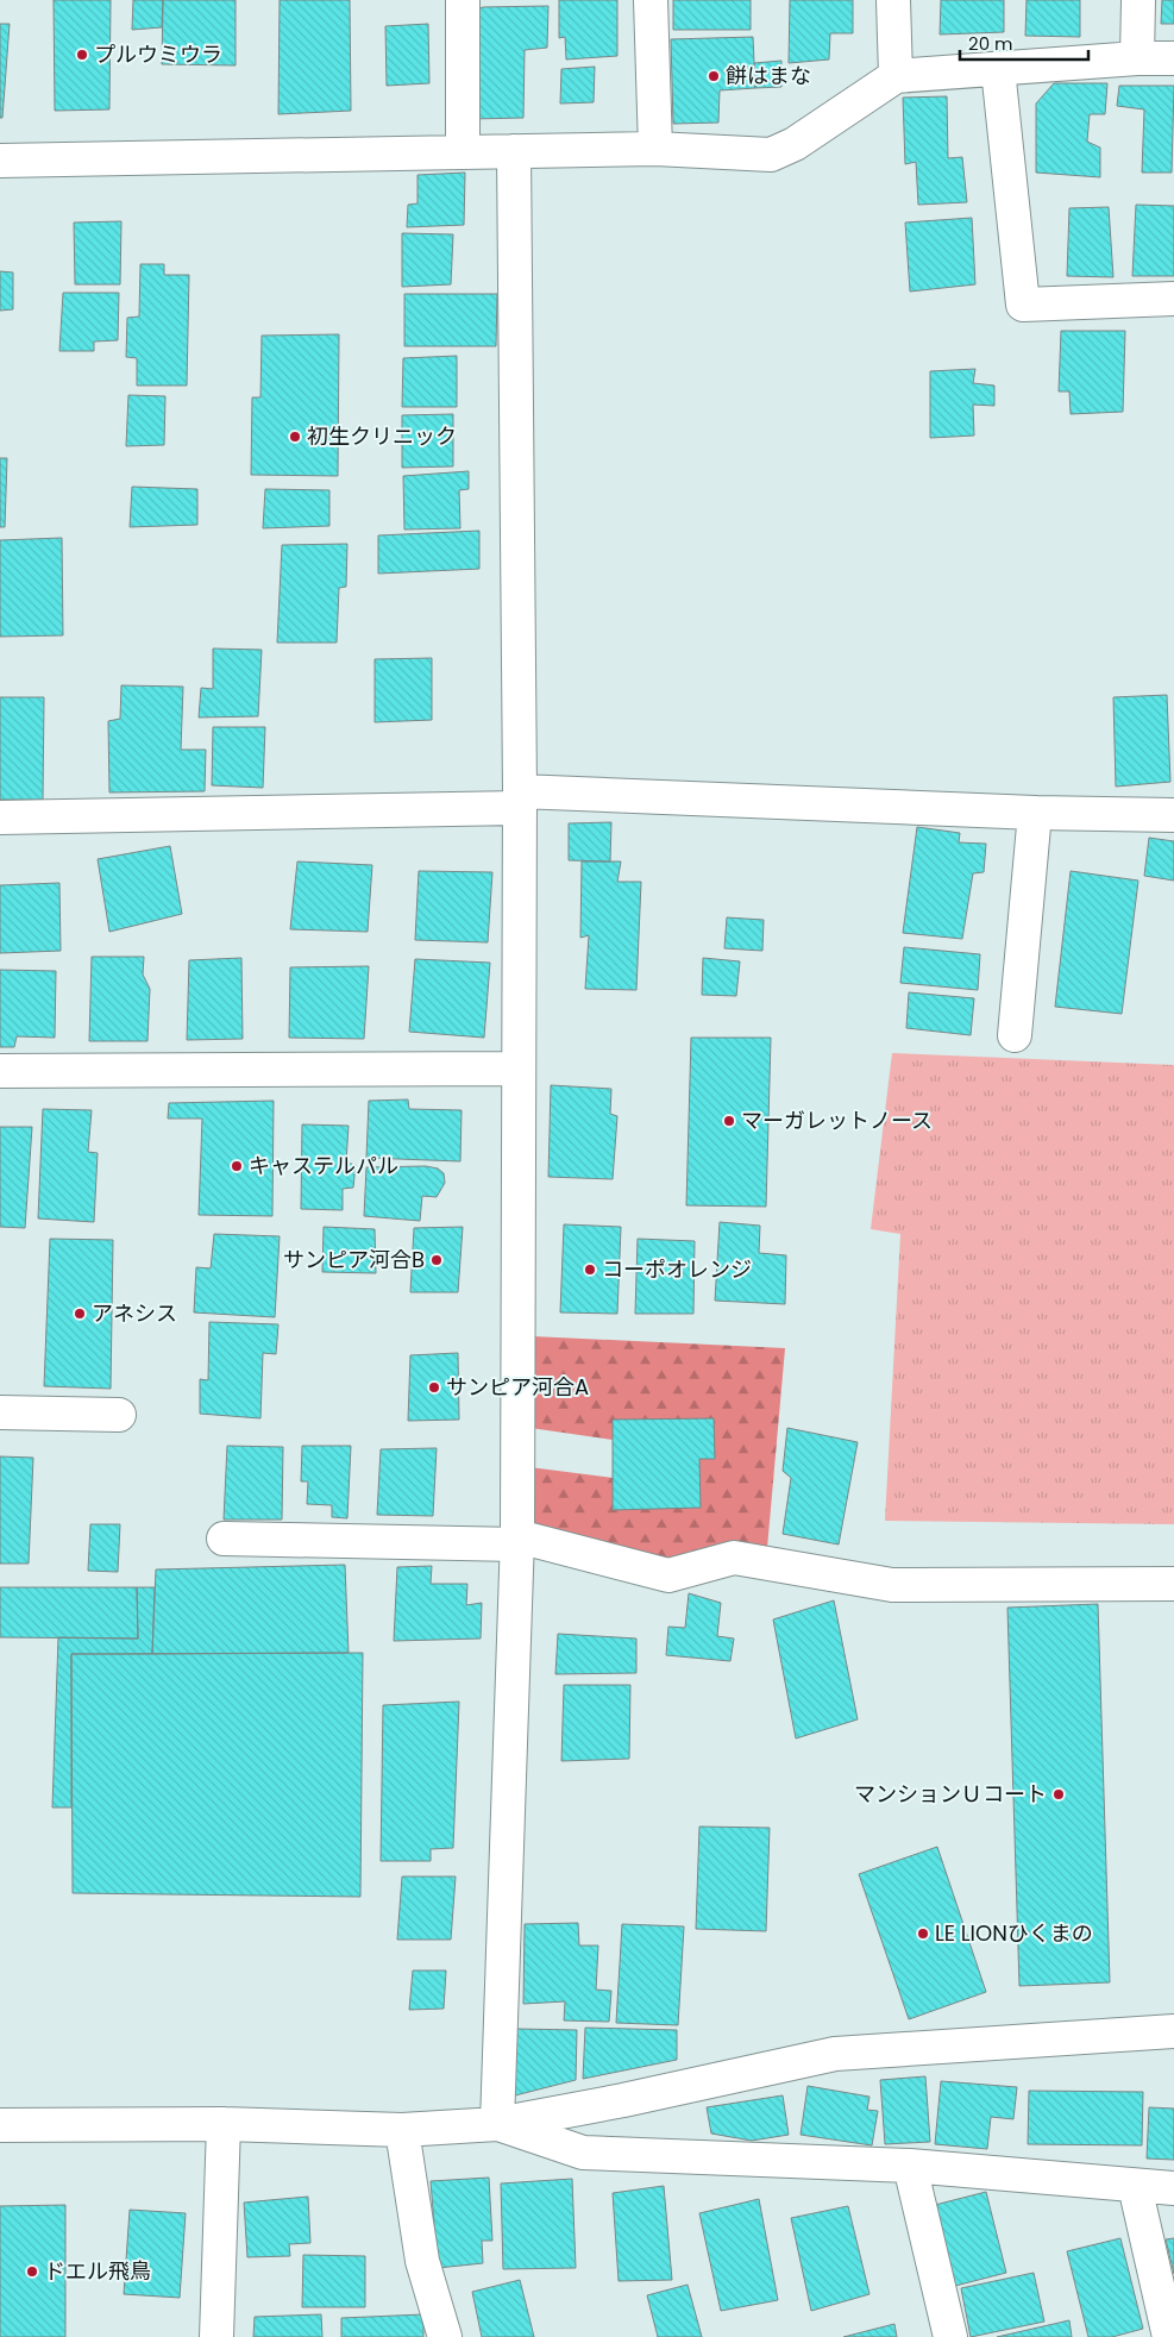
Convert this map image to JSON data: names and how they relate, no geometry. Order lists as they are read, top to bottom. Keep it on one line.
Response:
{"places":["プルウミウラ","餅はまな","初生クリニック","マーガレットノース","キャステルパル","サンピア河合B","コーポオレンジ","アネシス","サンピア河合A","マンションＵコート","LE LIONひくまの","ドエル飛鳥"],"scale_bar":"20 m"}
